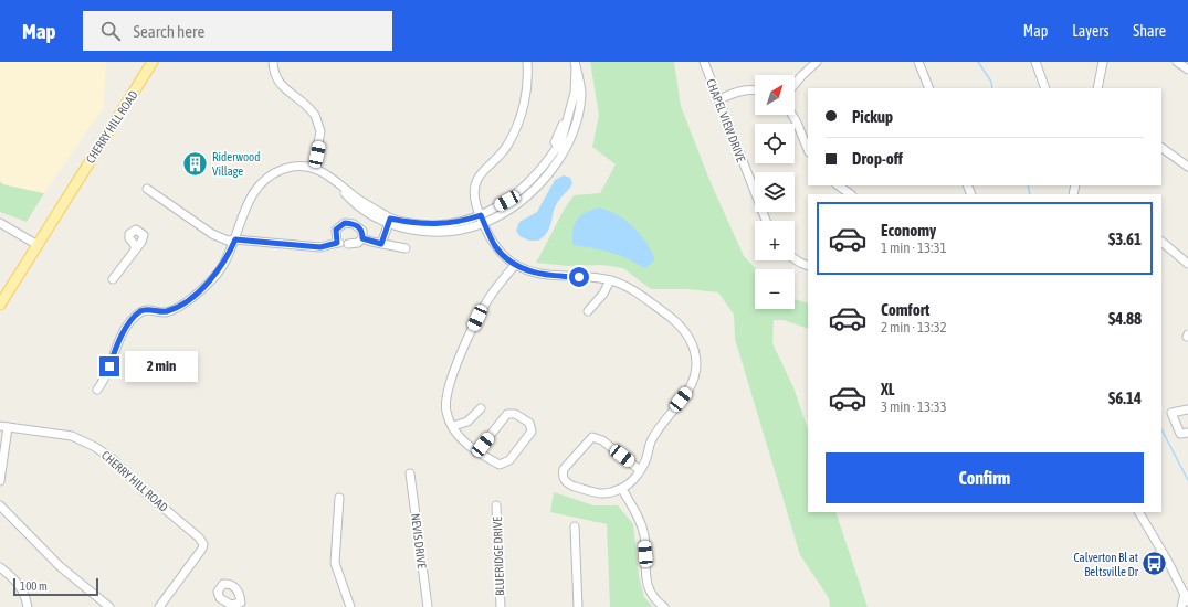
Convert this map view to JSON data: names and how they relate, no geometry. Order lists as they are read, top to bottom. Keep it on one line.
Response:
{"streets":{"main road":["CHERRY HILL ROAD"],"street":["CHAPEL VIEW DRIVE","NEVIS DRIVE","BLUERIDGE DRIVE"]},"places":{"building":["Riderwood Village"],"bus stop":["Calverton Bl at Beltsville Dr"]},"scale_bar":"100 m","north":"top right","page":{"header":"Map","search":"Search here","nav":["Map","Layers","Share"],"map_buttons":["+","−"],"banner":["Pickup","Drop-off"],"list":[{"name":"Economy","note":"1 min · 13:31","value":"$3.61"},{"name":"Comfort","note":"2 min · 13:32","value":"$4.88"},{"name":"XL","note":"3 min · 13:33","value":"$6.14"}],"bubble":"2 min","buttons":"Confirm","scale":"100 m"}}
